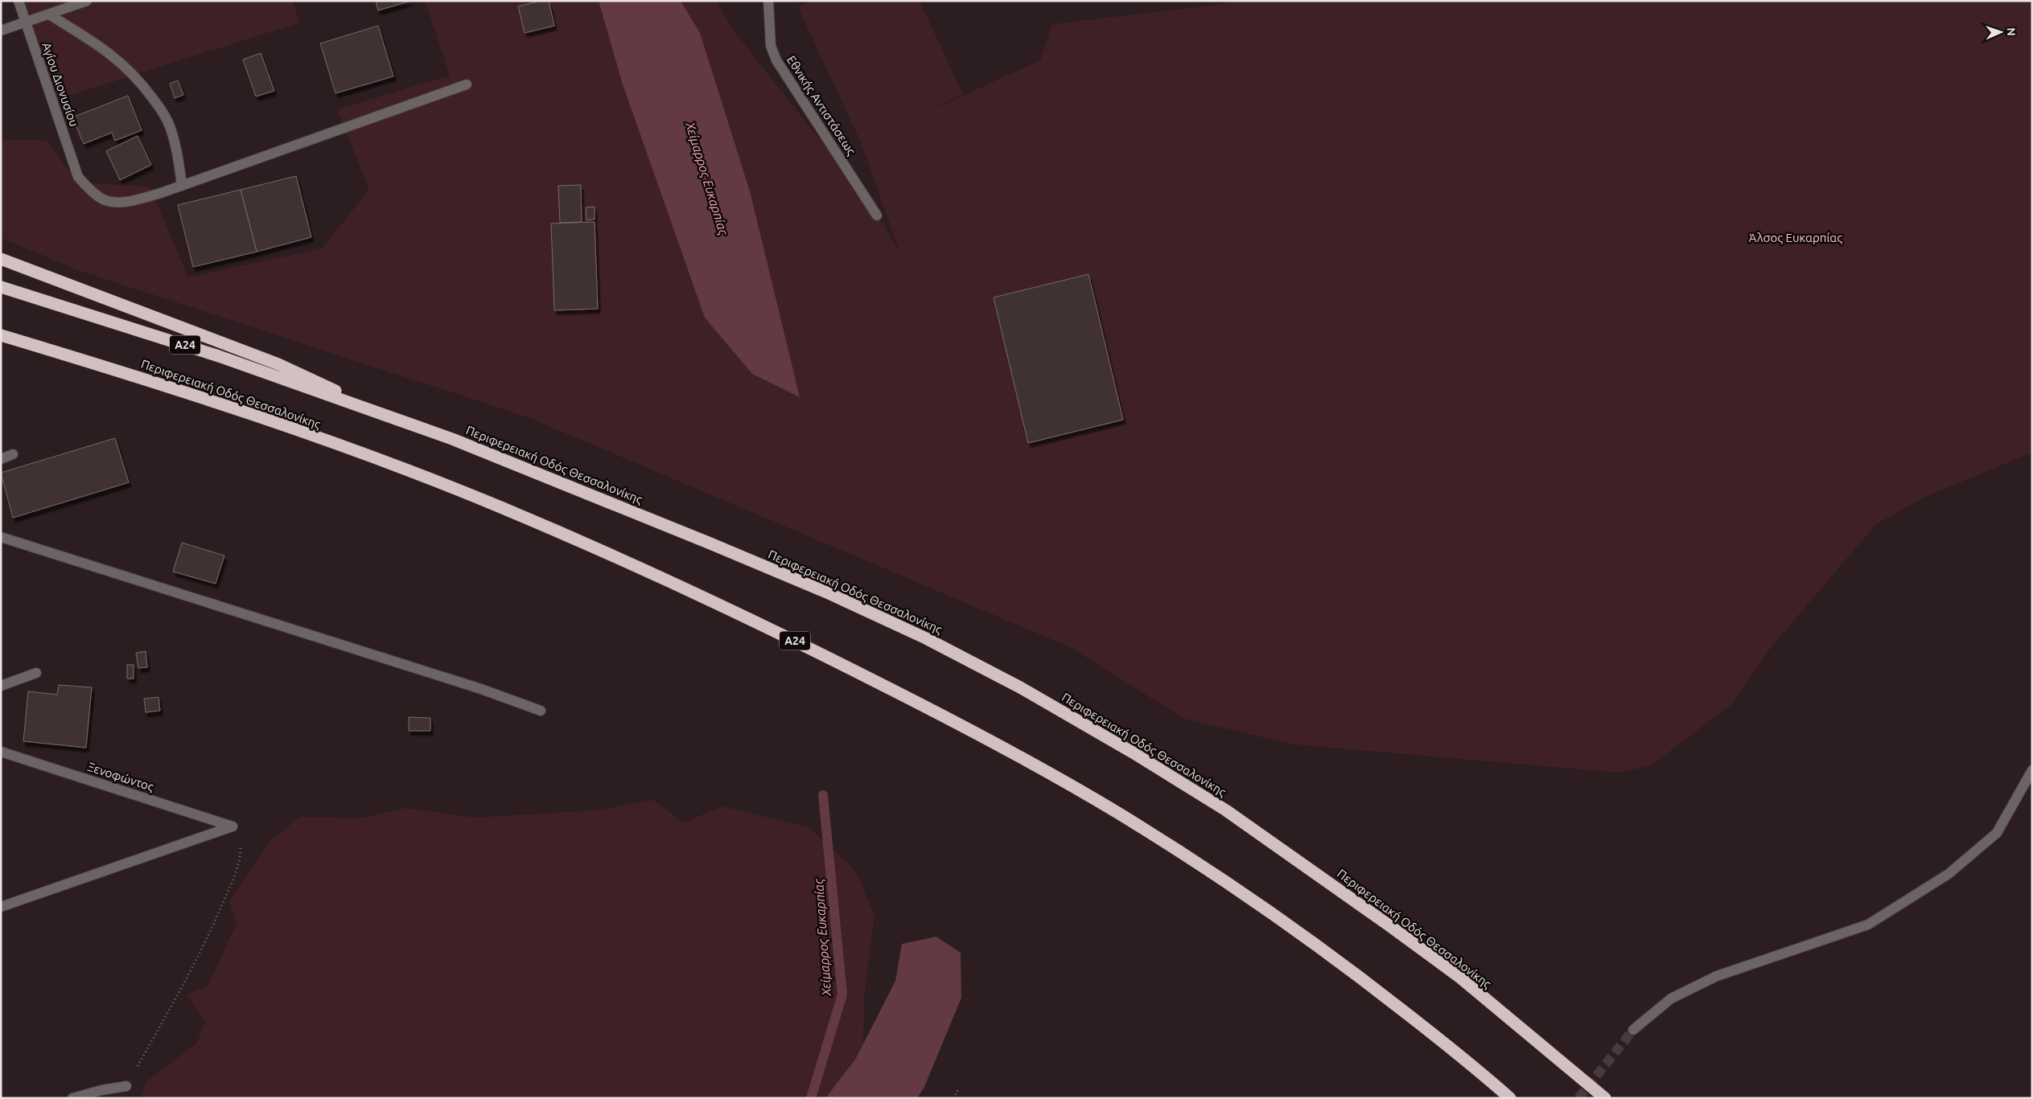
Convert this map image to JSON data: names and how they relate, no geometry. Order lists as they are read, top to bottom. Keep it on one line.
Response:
{"streets":{"highway":["Α24","Περιφερειακή Οδός Θεσσαλονίκης"],"street":["Αγίου Διονυσίου","Εθνικής Αντιστάσεως","Ξενοφώντος"]},"water":["Χείμαρρος Ευκαρπίας"],"parks":["Άλσος Ευκαρπίας"],"north":"right"}
